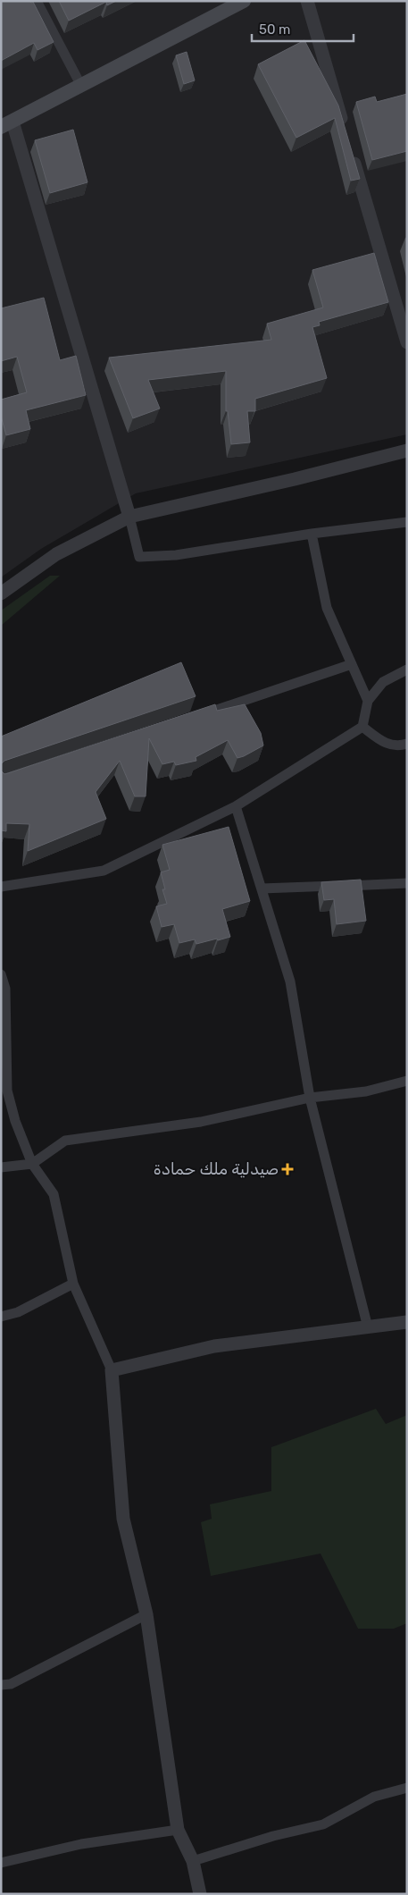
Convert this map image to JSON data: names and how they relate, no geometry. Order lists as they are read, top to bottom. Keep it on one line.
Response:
{"places":{"health":["صيدلية ملك حمادة"]},"scale_bar":"50 m"}
